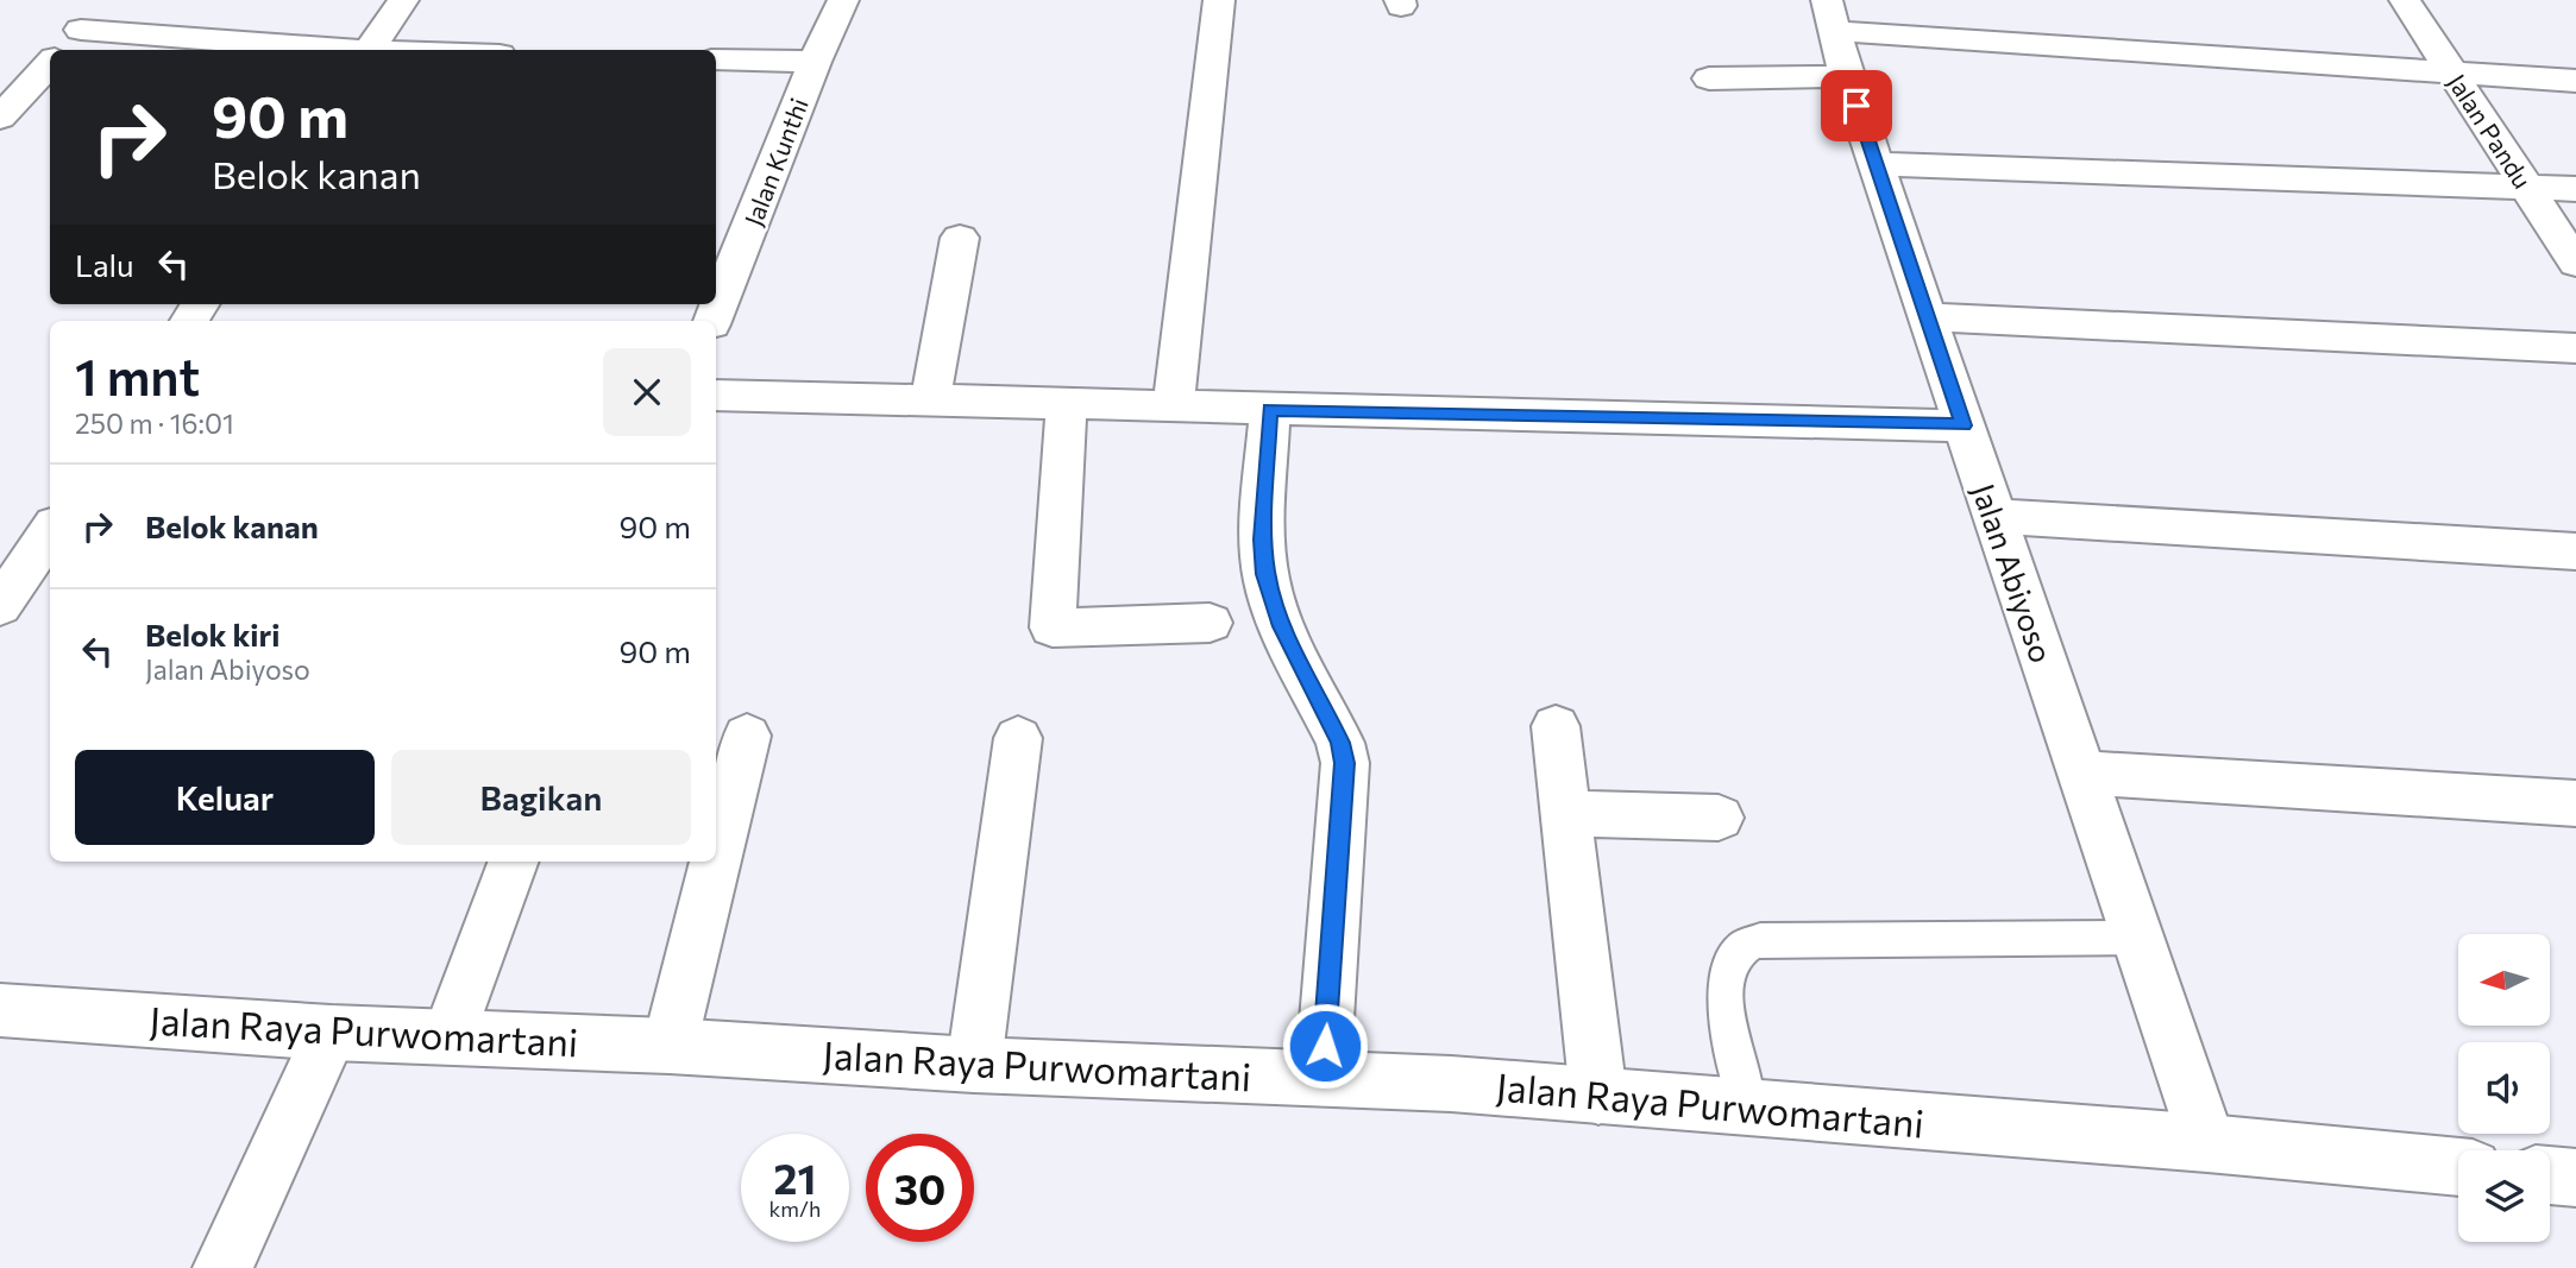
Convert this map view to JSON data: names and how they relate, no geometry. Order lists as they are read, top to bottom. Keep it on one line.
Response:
{"streets":{"street":["Jalan Pandu","Jalan Kunthi","Jalan Abiyoso","Jalan Raya Purwomartani"]},"crossings":[["Jalan Abiyoso","Jalan Raya Purwomartani"]],"north":"left","page":{"turn":["90 m","Belok kanan"],"then":"Lalu","heading":["1 mnt","250 m · 16:01"],"list":[{"name":"Belok kanan","value":"90 m"},{"name":"Belok kiri","note":"Jalan Abiyoso","value":"90 m"}],"buttons":["Keluar","Bagikan"],"speed":"21 km/h","limit":"30"}}
